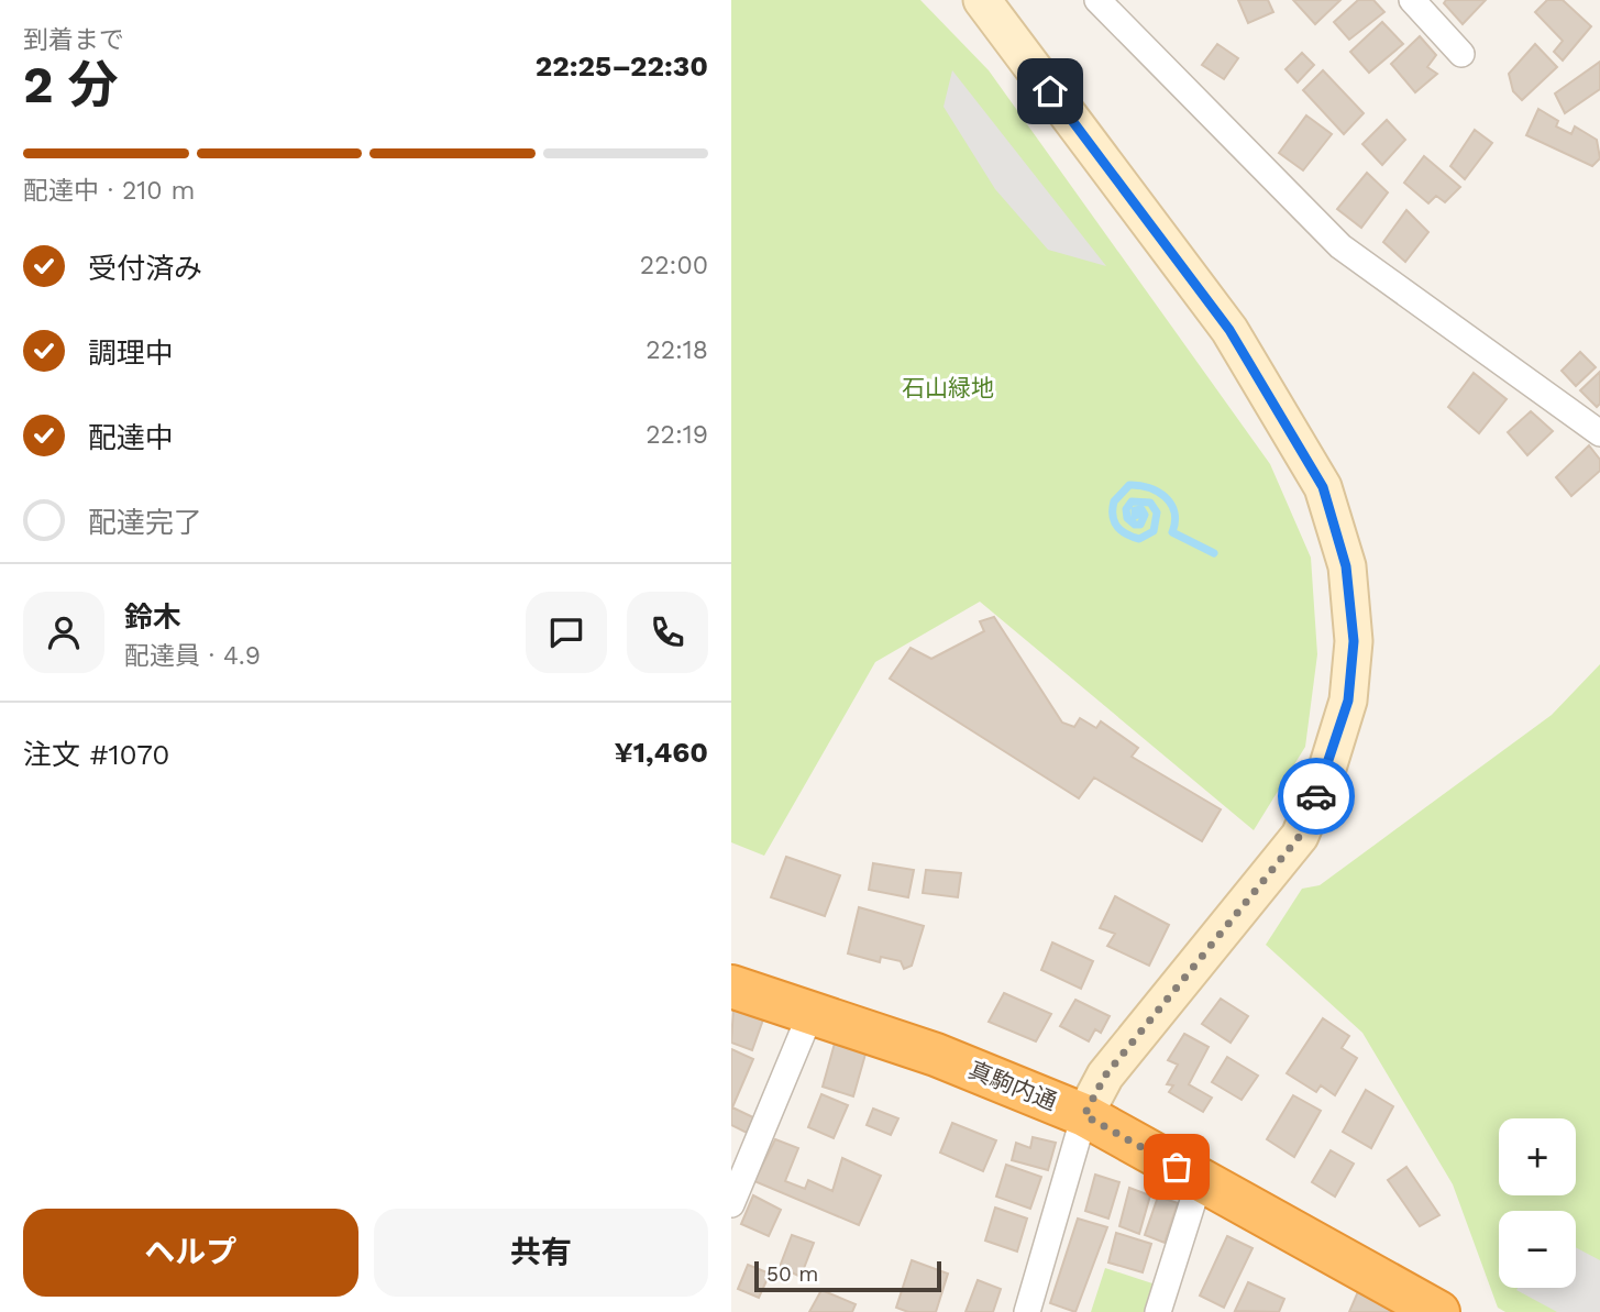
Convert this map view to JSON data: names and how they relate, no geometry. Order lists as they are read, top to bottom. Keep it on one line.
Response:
{"streets":{"highway":["真駒内通"]},"parks":["石山緑地"],"scale_bar":"50 m","page":{"heading":["2 分","到着まで","22:25–22:30"],"panel":["鈴木","配達員 · 4.9","注文 #1070","¥1,460"],"bar":"配達中 · 210 m","list":[["受付済み","22:00"],["調理中","22:18"],["配達中","22:19"],"配達完了"],"map_buttons":["+","−"],"buttons":["ヘルプ","共有"],"scale":"50 m"}}
